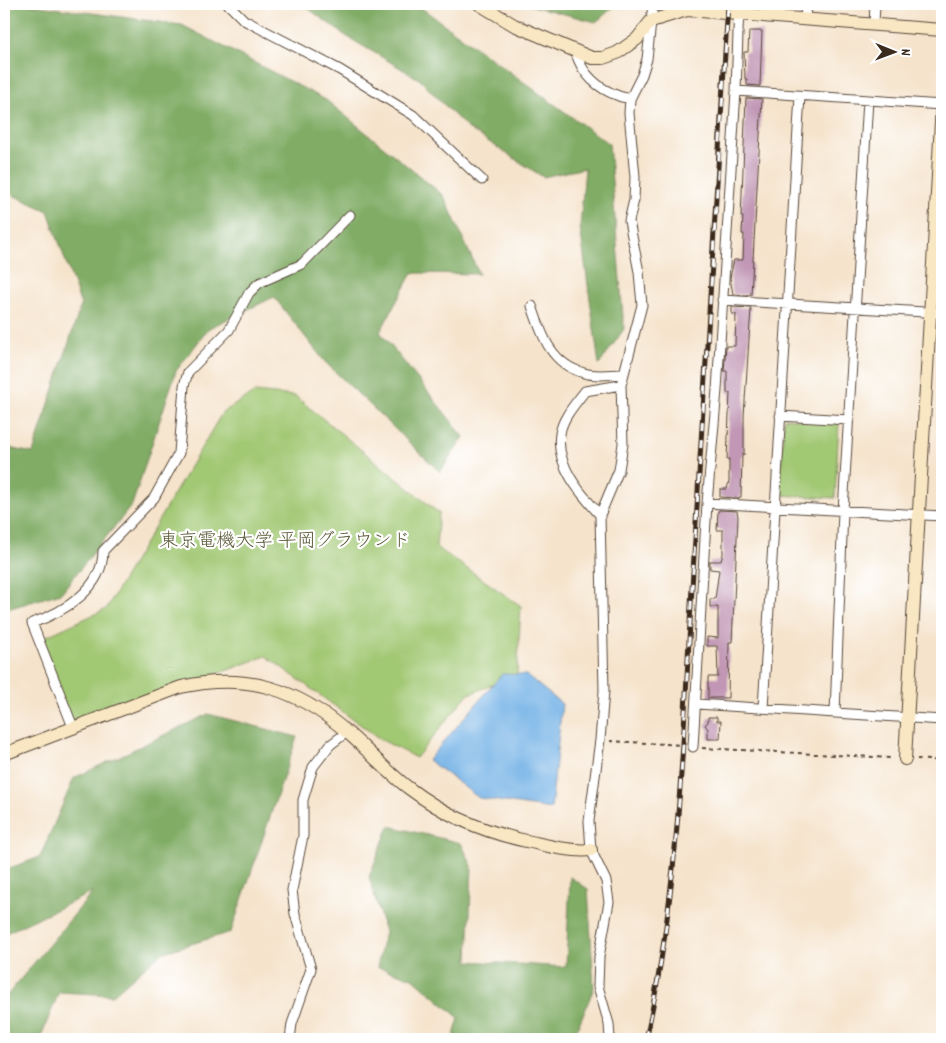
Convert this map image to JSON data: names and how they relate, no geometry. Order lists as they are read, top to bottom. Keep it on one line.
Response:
{"parks":["東京電機大学 平岡グラウンド"],"north":"right"}
